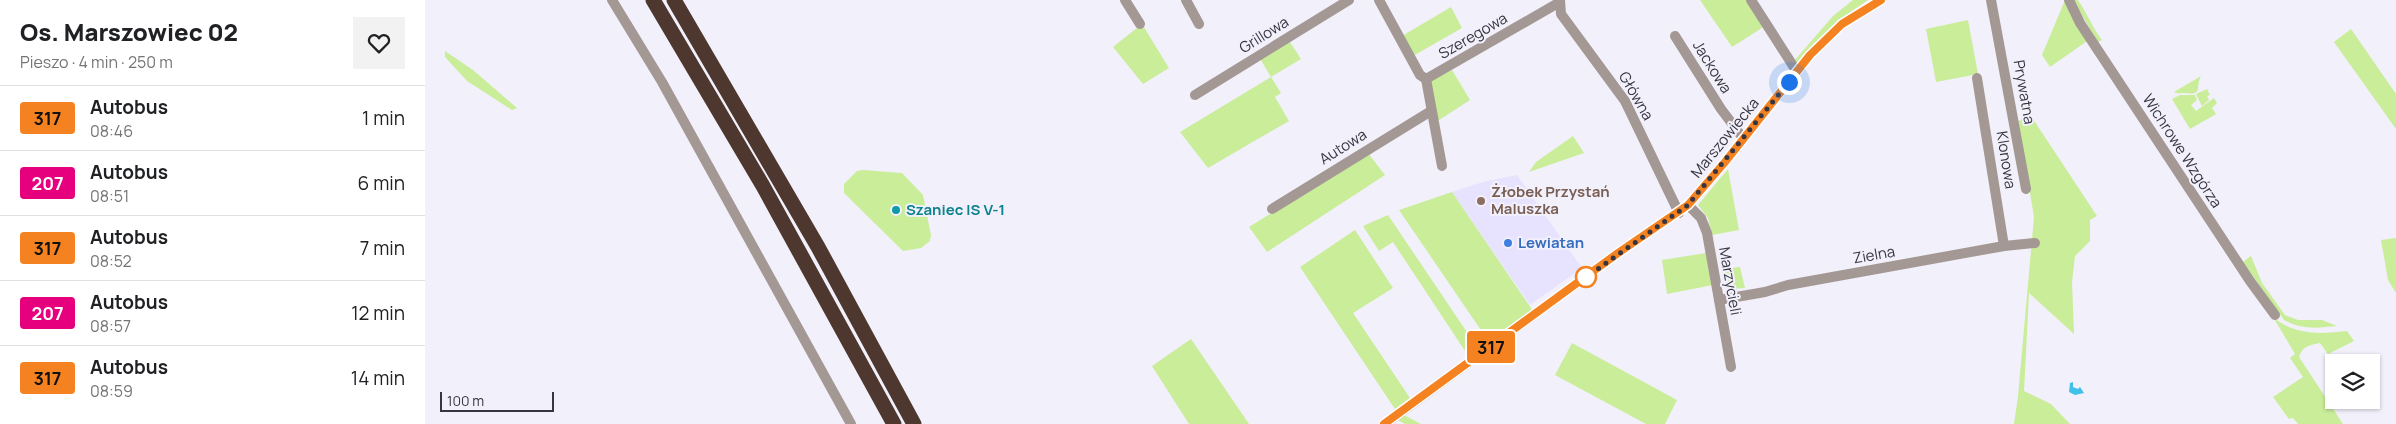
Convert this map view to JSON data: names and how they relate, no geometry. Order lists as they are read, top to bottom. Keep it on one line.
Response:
{"streets":{"street":["Grillowa","Szeregowa","Jackowa","Prywatna","Główna","Marszowiecka","Autowa","Wichrowe Wzgórza","Klonowa","Zielna","Marzycieli"]},"crossings":[["Szeregowa","Główna"],["Jackowa","Marszowiecka"],["Główna","Marszowiecka"],["Marszowiecka","Marzycieli"],["Klonowa","Zielna"],["Zielna","Marzycieli"]],"places":["Żłobek Przystań Maluszka","Szaniec IS V-1","Lewiatan"],"lines":["bus line 317"],"scale_bar":"100 m","page":{"heading":["Os. Marszowiec 02","Pieszo · 4 min · 250 m"],"on_map":"317","list":[{"mark":"317","name":"Autobus","note":"08:46","value":"1 min"},{"mark":"207","name":"Autobus","note":"08:51","value":"6 min"},{"mark":"317","name":"Autobus","note":"08:52","value":"7 min"},{"mark":"207","name":"Autobus","note":"08:57","value":"12 min"},{"mark":"317","name":"Autobus","note":"08:59","value":"14 min"}],"scale":"100 m"}}
